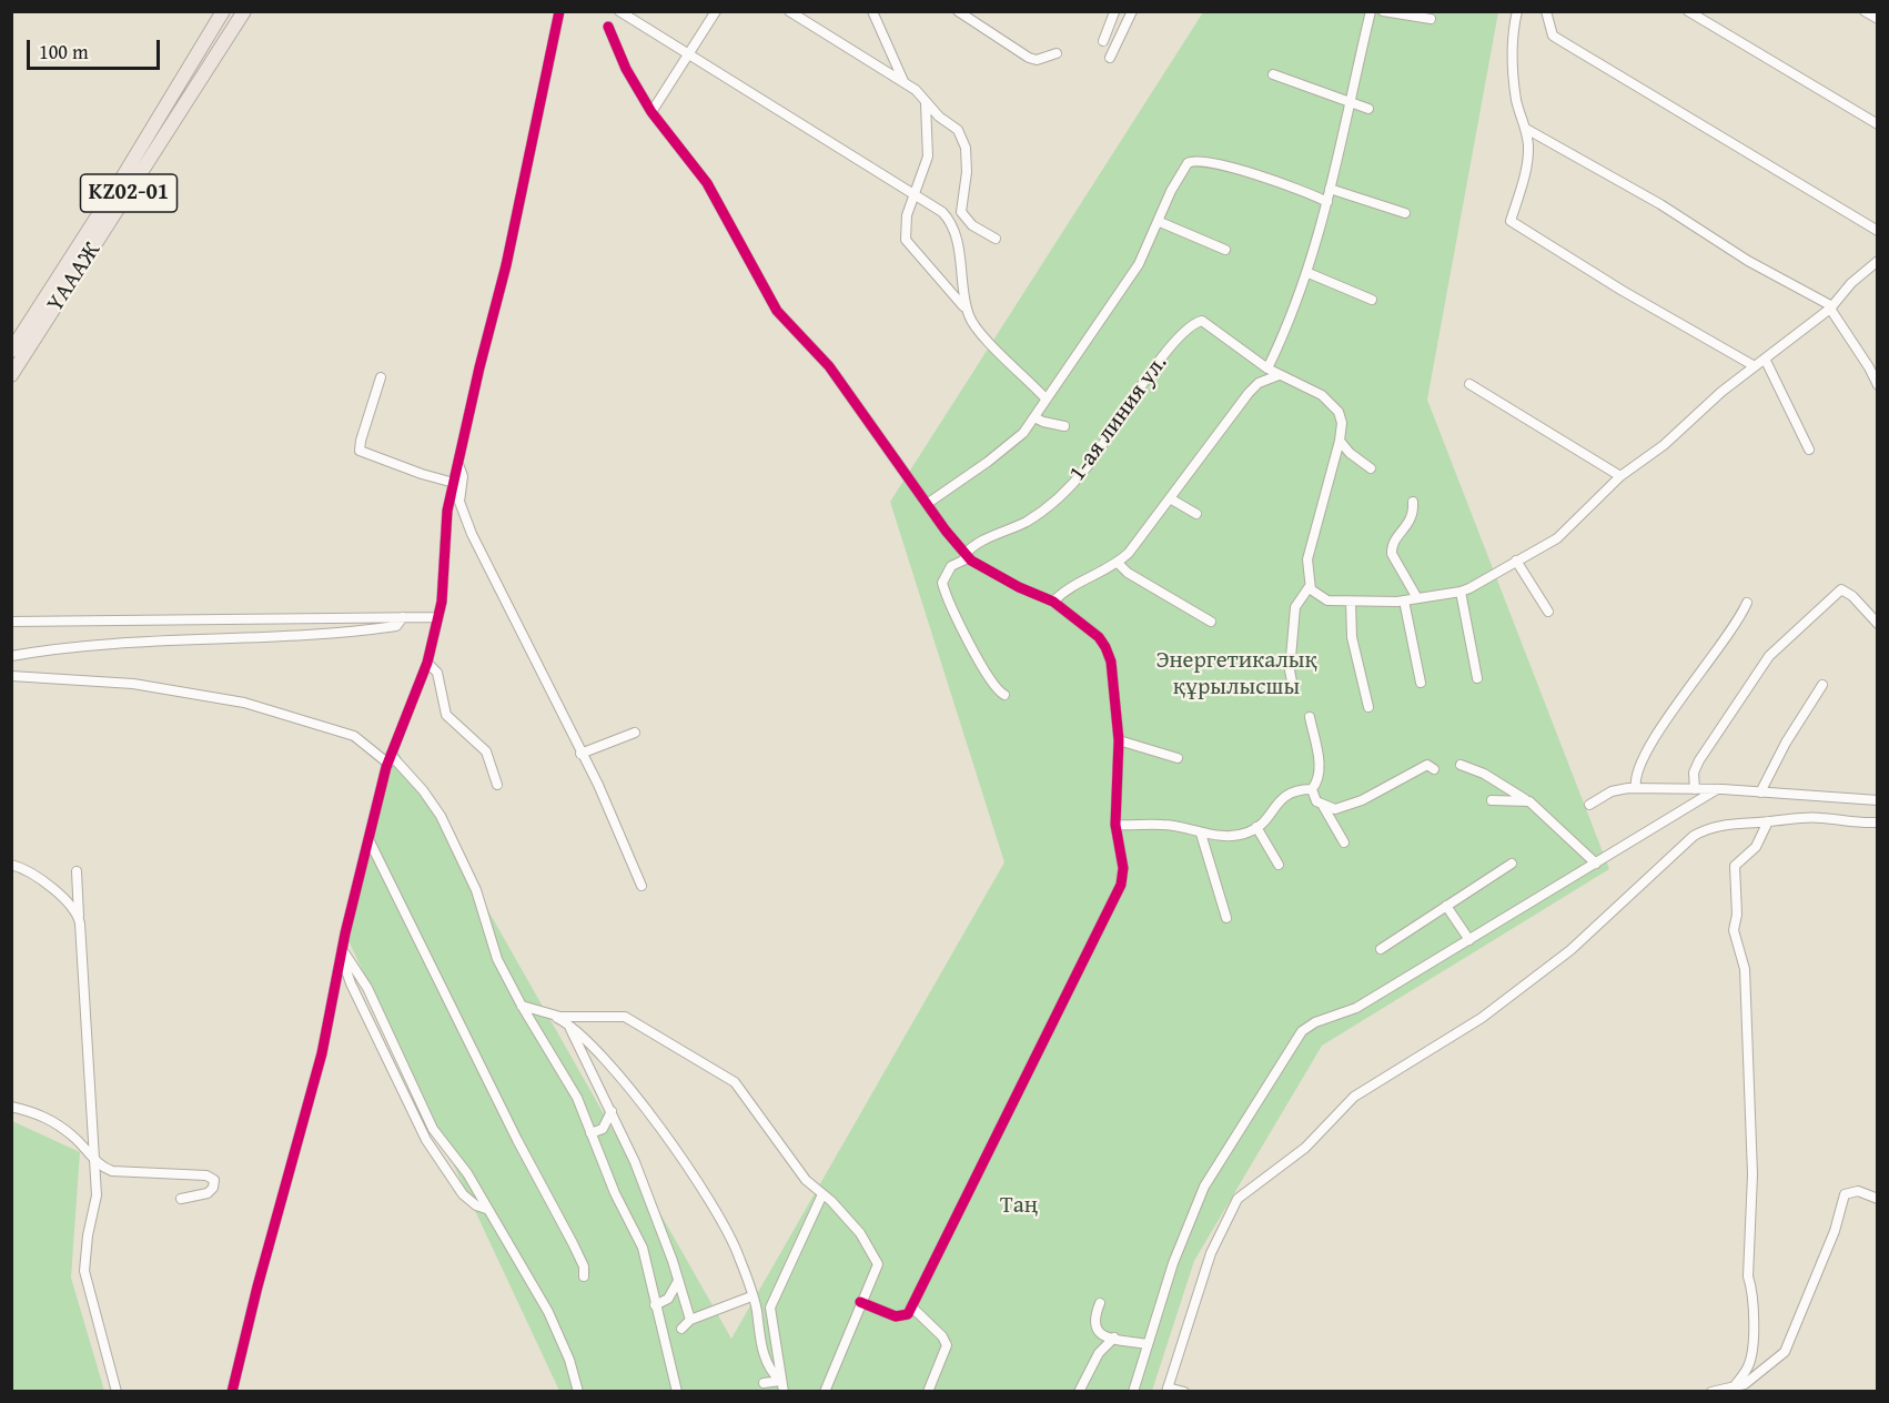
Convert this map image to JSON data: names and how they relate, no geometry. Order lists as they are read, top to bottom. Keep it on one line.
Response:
{"streets":{"highway":["KZ02-01","ҮАААЖ"],"street":["1-ая линия ул."]},"parks":["Энергетикалық құрылысшы","Таң"],"scale_bar":"100 m"}
